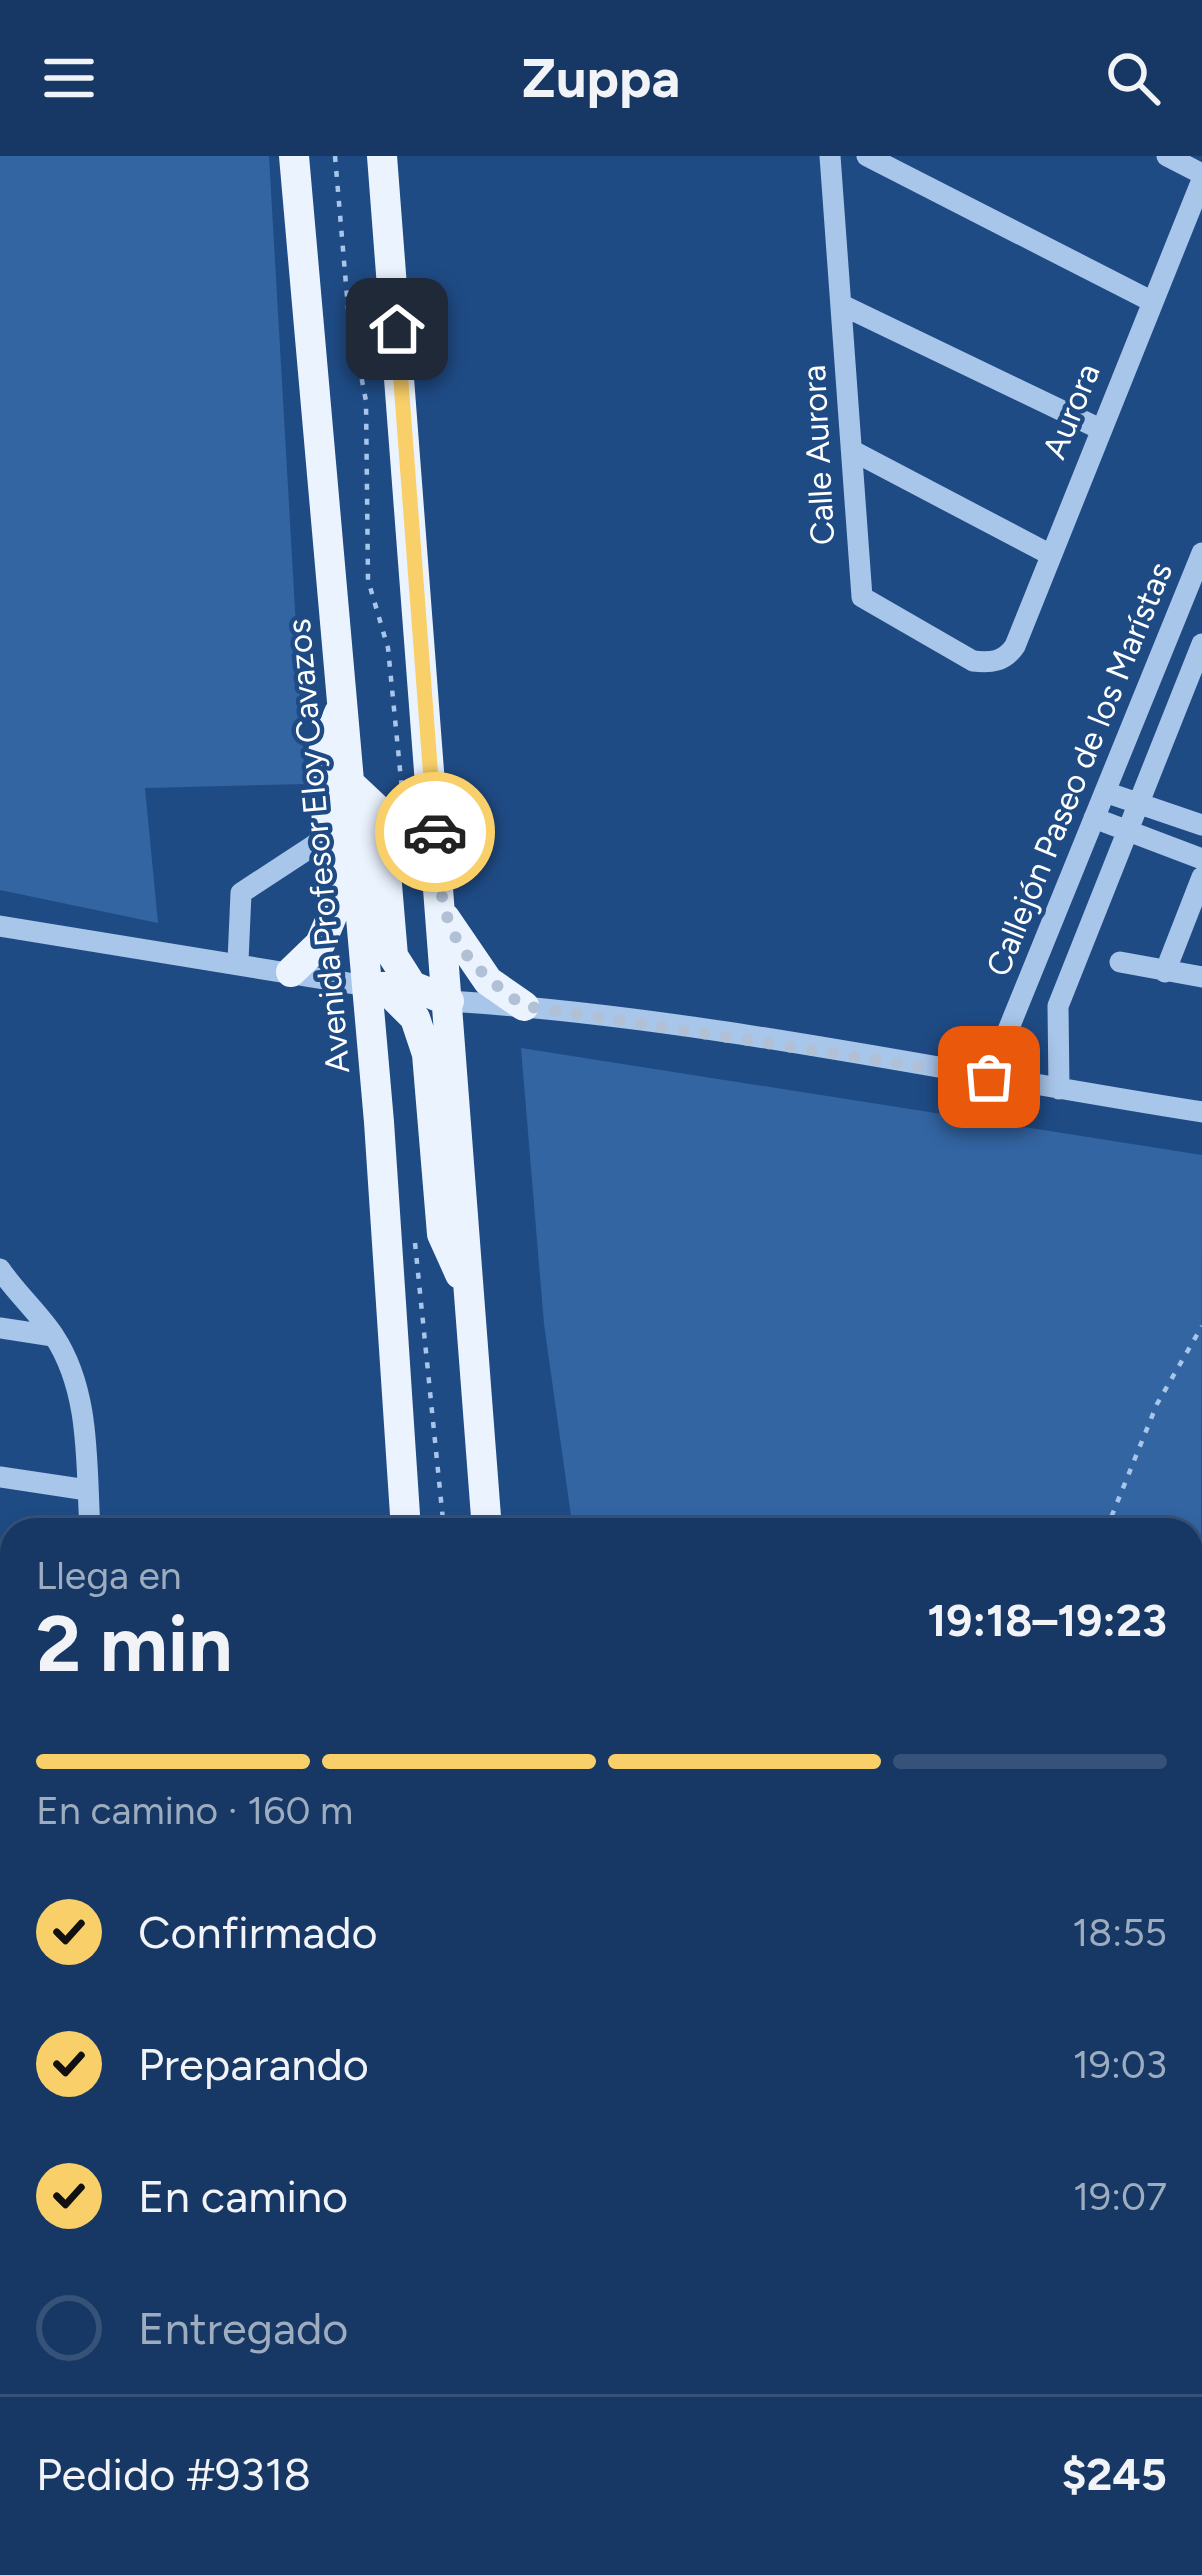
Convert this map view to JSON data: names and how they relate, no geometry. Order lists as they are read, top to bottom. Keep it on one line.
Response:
{"streets":{"main road":["Avenida Profesor Eloy Cavazos"],"street":["Aurora","Calle Aurora","Callejón Paseo de los Marístas"]},"crossings":[["Aurora","Calle Aurora"]],"page":{"header":"Zuppa","heading":["2 min","Llega en","19:18–19:23"],"panel":["Pedido #9318","$245"],"bar":"En camino · 160 m","list":[["Confirmado","18:55"],["Preparando","19:03"],["En camino","19:07"],"Entregado"]}}
